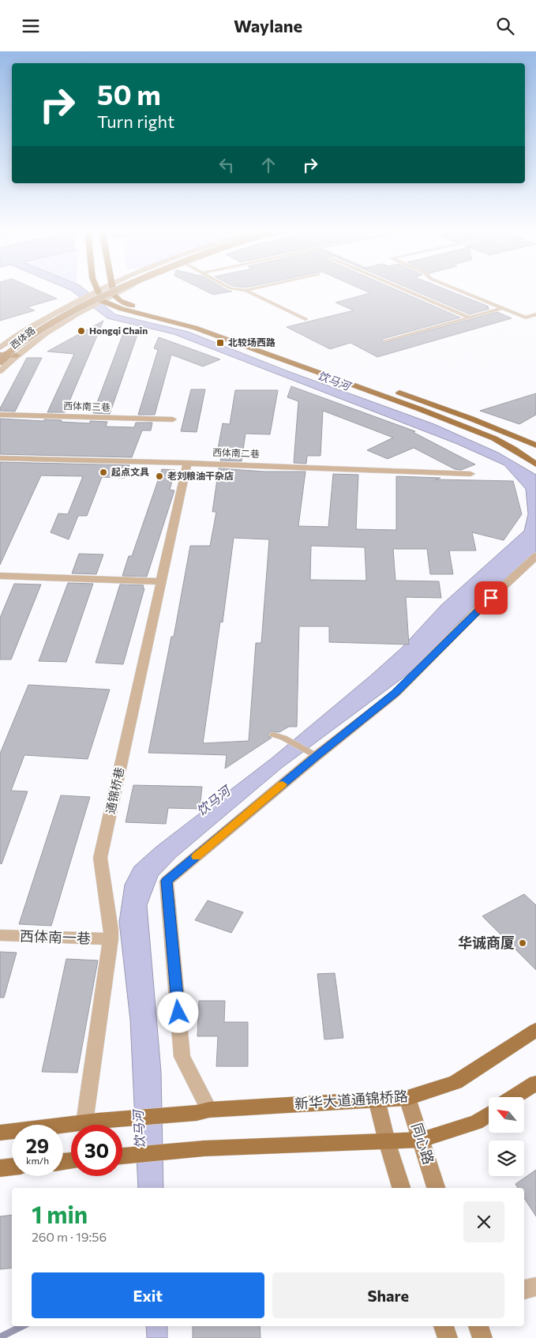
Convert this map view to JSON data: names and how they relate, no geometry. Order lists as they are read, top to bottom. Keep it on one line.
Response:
{"streets":{"main road":["新华大道通锦桥路"],"street":["西体路","西体南三巷","西体南二巷","通锦桥巷","西体南一巷","同心路"]},"crossings":[["西体南二巷","通锦桥巷"],["通锦桥巷","西体南一巷"],["通锦桥巷","新华大道通锦桥路"],["新华大道通锦桥路","同心路"]],"water":["饮马河"],"places":{"other":["Hongqi Chain","起点文具","老刘粮油干杂店","华诚商厦"],"transit":["北较场西路"]},"north":"top left","page":{"header":"Waylane","turn":["50 m","Turn right"],"speed":"29 km/h","limit":"30","heading":["1 min","260 m · 19:56"],"buttons":["Exit","Share"]}}
